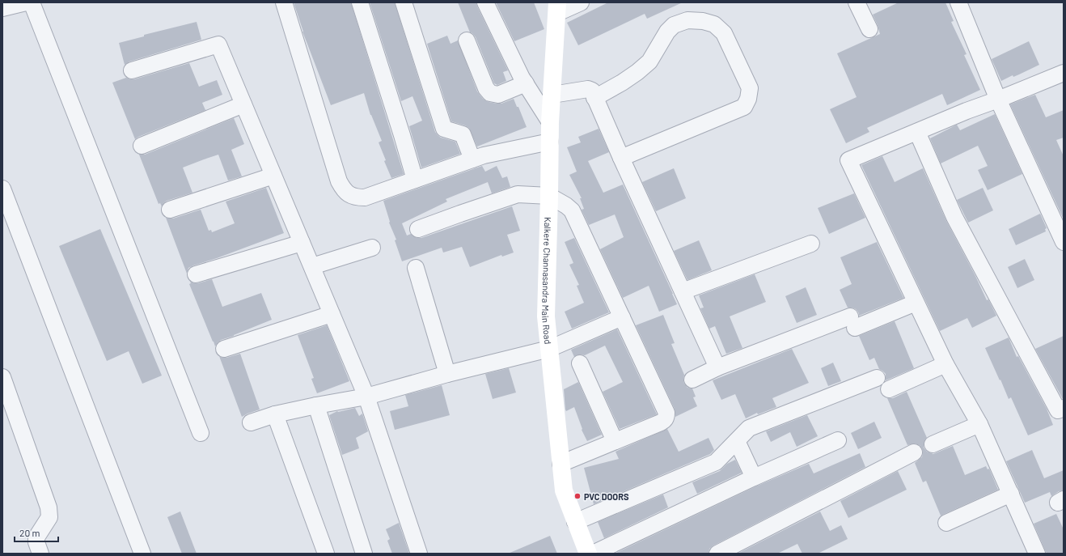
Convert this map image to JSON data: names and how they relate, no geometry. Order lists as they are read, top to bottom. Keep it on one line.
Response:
{"streets":{"main road":["Kalkere Channasandra Main Road"]},"places":["PVC DOORS"],"scale_bar":"20 m"}
